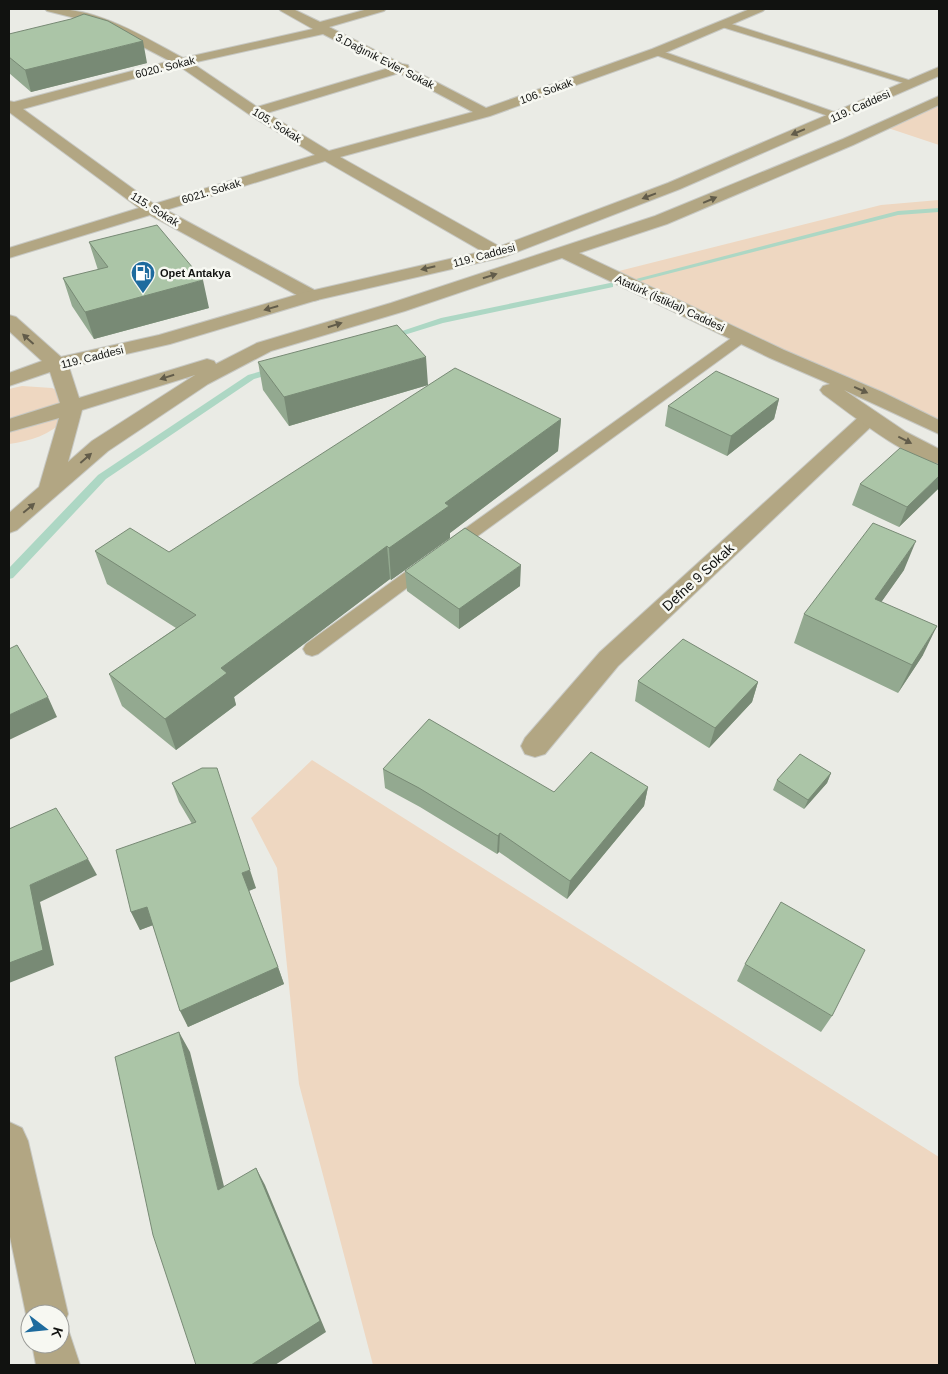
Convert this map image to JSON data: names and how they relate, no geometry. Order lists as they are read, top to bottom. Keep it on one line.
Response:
{"streets":{"street":["3.Dağınık Evler Sokak","6020. Sokak","106. Sokak","119. Caddesi","105. Sokak","6021. Sokak","115. Sokak","Atatürk (İstiklal) Caddesi","Defne 9 Sokak"]},"crossings":[["3.Dağınık Evler Sokak","6020. Sokak"],["3.Dağınık Evler Sokak","106. Sokak"],["6020. Sokak","105. Sokak"],["6020. Sokak","115. Sokak"],["106. Sokak","105. Sokak"],["106. Sokak","6021. Sokak"],["119. Caddesi","105. Sokak"],["119. Caddesi","115. Sokak"],["119. Caddesi","Atatürk (İstiklal) Caddesi"],["105. Sokak","6021. Sokak"],["6021. Sokak","115. Sokak"],["Atatürk (İstiklal) Caddesi","Defne 9 Sokak"]],"places":{"fuel station":["Opet Antakya"]},"north":"right"}
